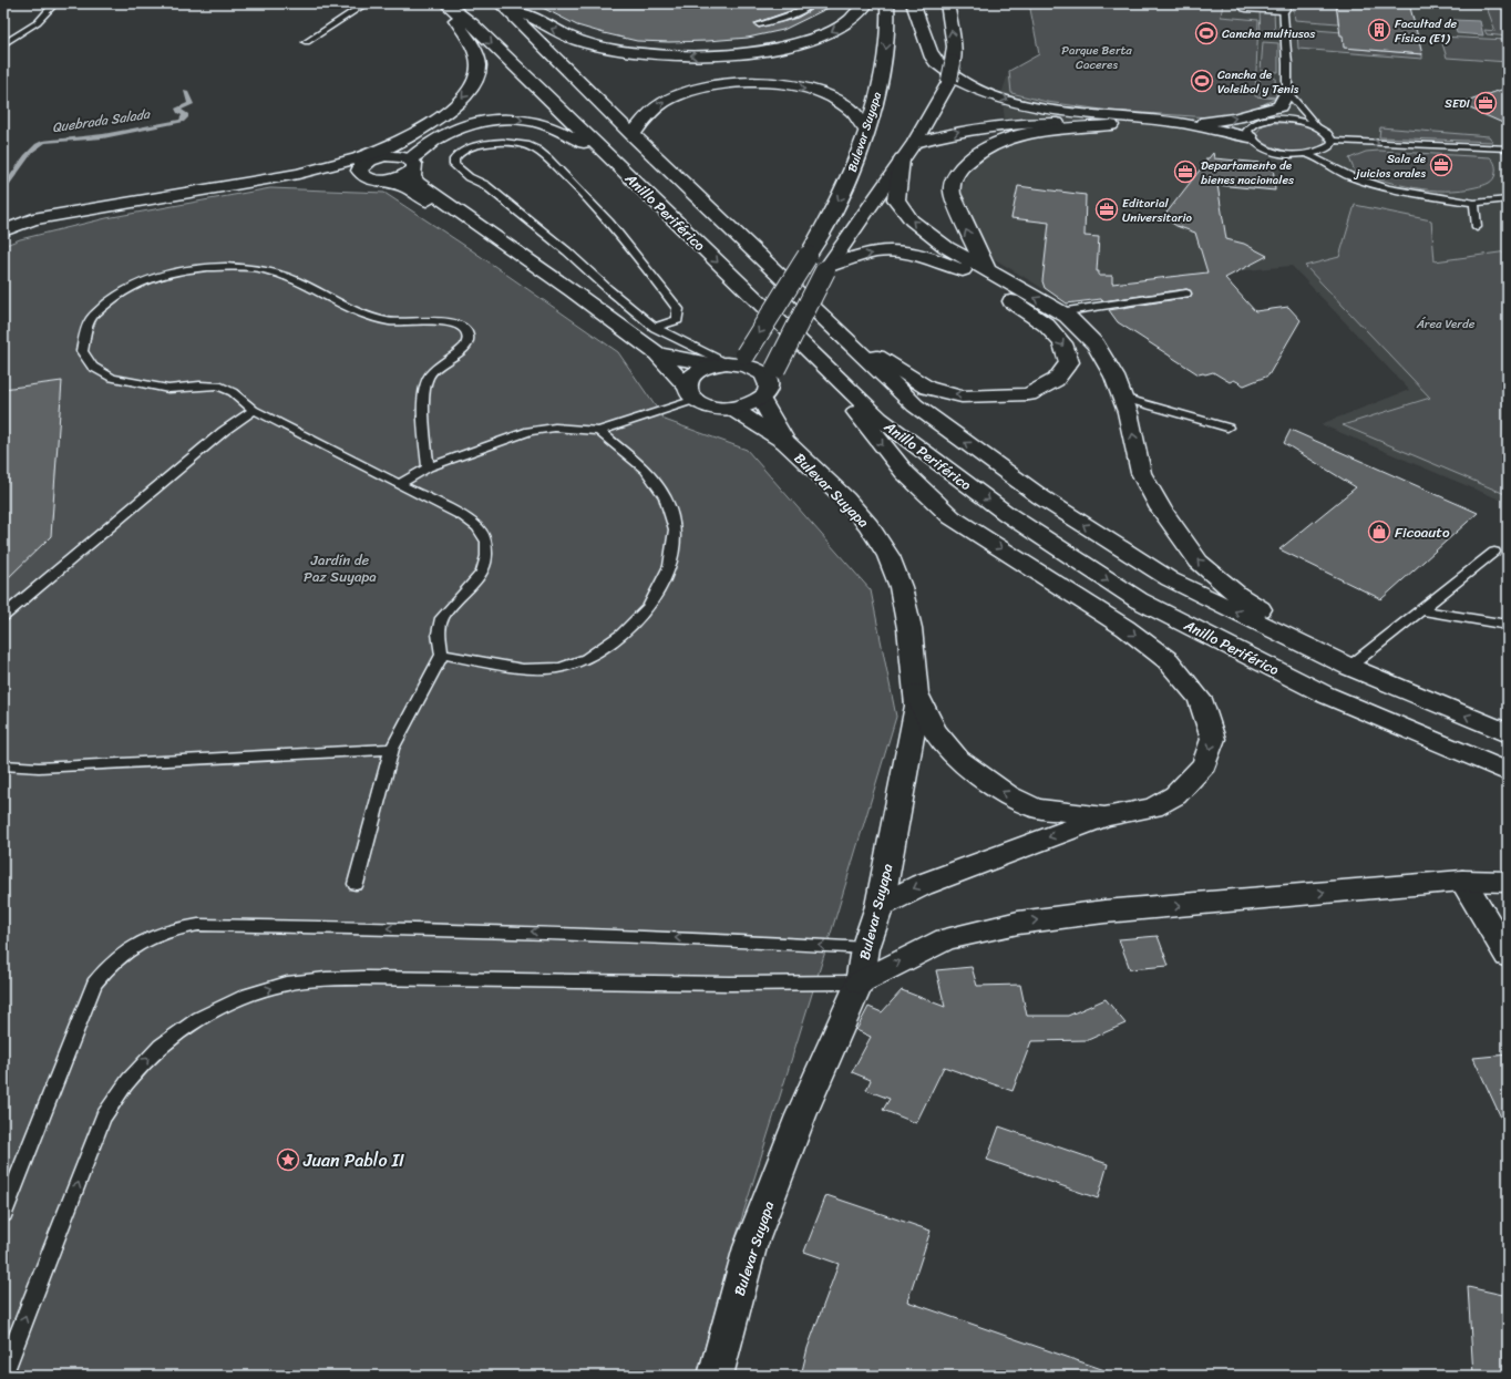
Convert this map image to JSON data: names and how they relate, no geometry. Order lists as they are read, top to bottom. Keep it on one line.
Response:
{"streets":{"main road":["Bulevar Suyapa","Anillo Periférico"]},"water":["Quebrada Salada"],"parks":["Parque Berta Caceres","Área Verde","Jardín de Paz Suyapa"],"places":{"building":["Facultad de Física (E1)"],"sports":["Cancha multiusos","Cancha de Voleibol y Tenis"],"office":["SEDI","Sala de juicios orales","Departamento de bienes nacionales","Editorial Universitario"],"shop":["Ficoauto"],"place":["Juan Pablo II"]}}
